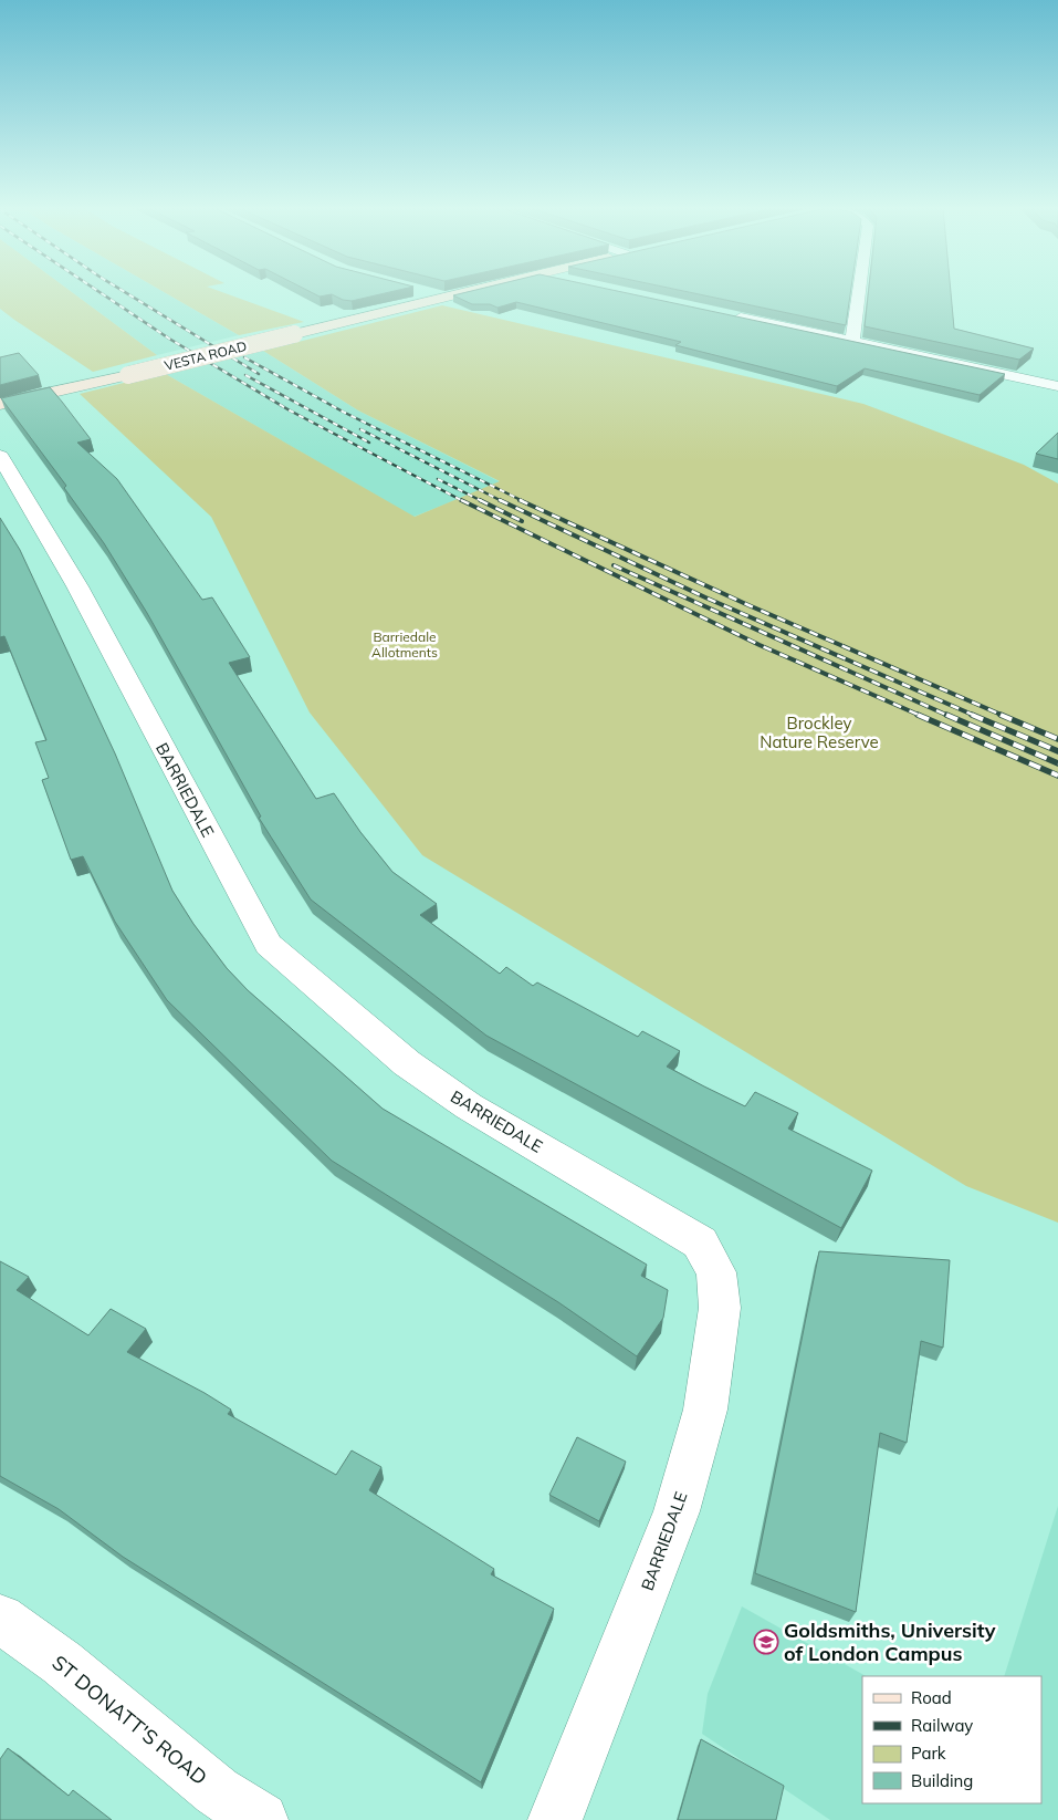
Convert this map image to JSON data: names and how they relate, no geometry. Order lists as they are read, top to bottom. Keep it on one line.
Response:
{"streets":{"street":["VESTA ROAD","BARRIEDALE","ST DONATT'S ROAD"]},"parks":["Barriedale Allotments","Brockley Nature Reserve"],"places":{"school or university":["Goldsmiths, University of London Campus"]},"legend":["Road","Railway","Park","Building"]}
